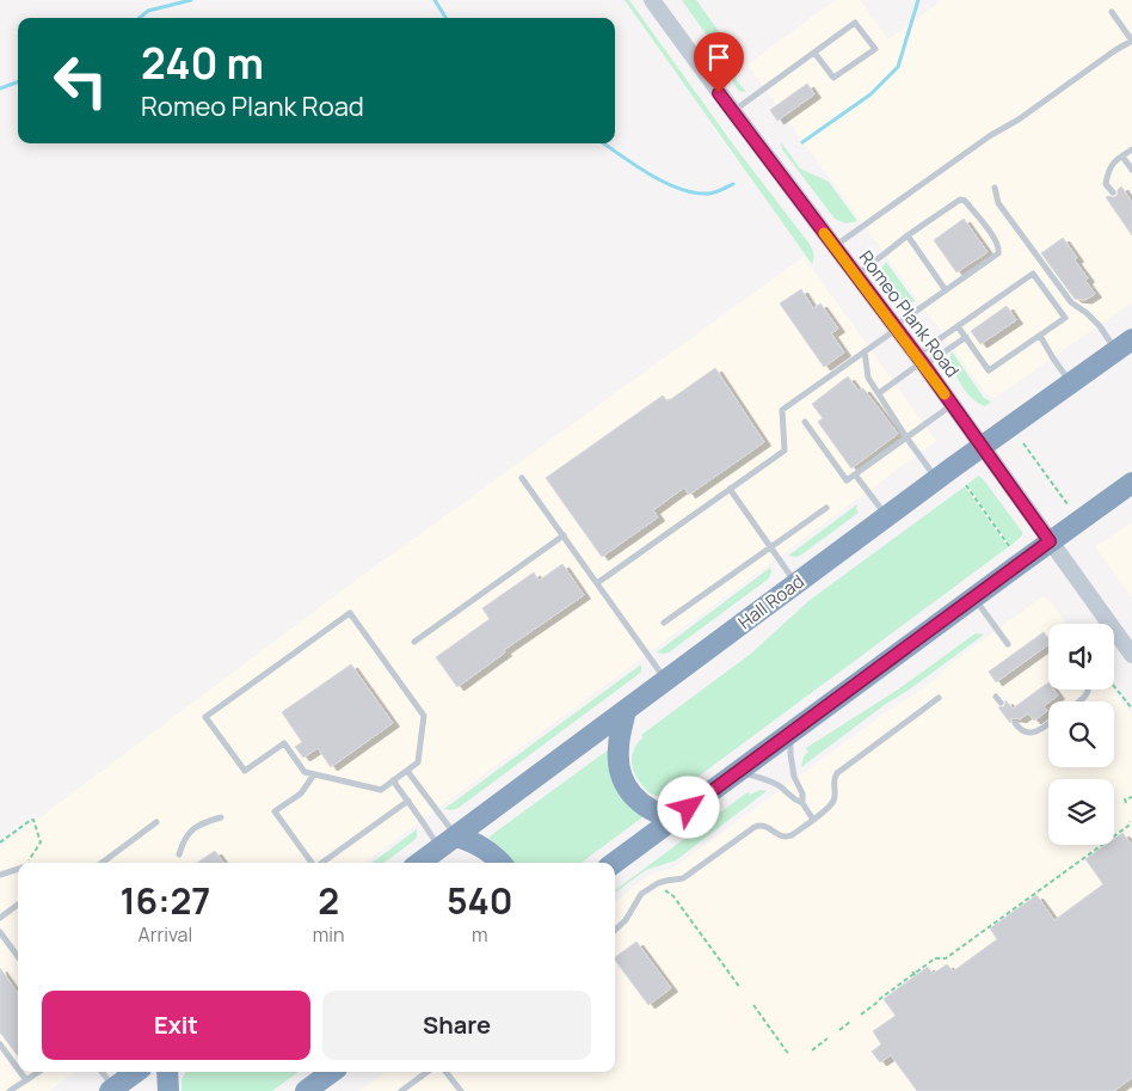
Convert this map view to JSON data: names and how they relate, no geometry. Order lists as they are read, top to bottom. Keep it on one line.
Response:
{"streets":{"highway":["Hall Road"],"main road":["Romeo Plank Road"]},"crossings":[["Romeo Plank Road","Hall Road"]],"page":{"turn":["240 m","Romeo Plank Road"],"eta":["16:27","Arrival","2","min","540","m"],"buttons":["Exit","Share"]}}
